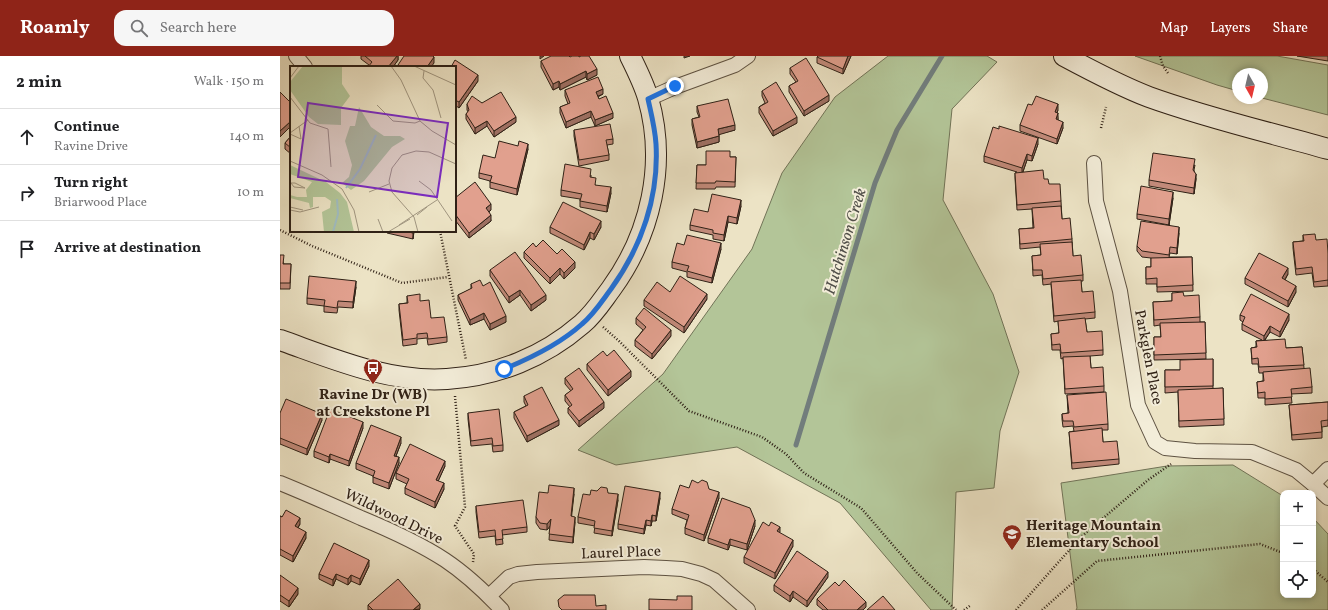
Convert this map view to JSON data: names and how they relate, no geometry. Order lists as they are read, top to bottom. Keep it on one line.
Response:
{"streets":{"street":["Parkglen Place","Wildwood Drive","Laurel Place"]},"crossings":[["Wildwood Drive","Laurel Place"]],"water":["Hutchinson Creek"],"places":{"bus stop":["Ravine Dr (WB) at Creekstone Pl"],"school or university":["Heritage Mountain Elementary School"]},"north":"bottom","page":{"header":"Roamly","search":"Search here","nav":["Map","Layers","Share"],"heading":["2 min","Walk · 150 m"],"list":[["Continue","Ravine Drive","140 m"],["Turn right","Briarwood Place","10 m"],"Arrive at destination"],"map_buttons":["+","−"]}}
